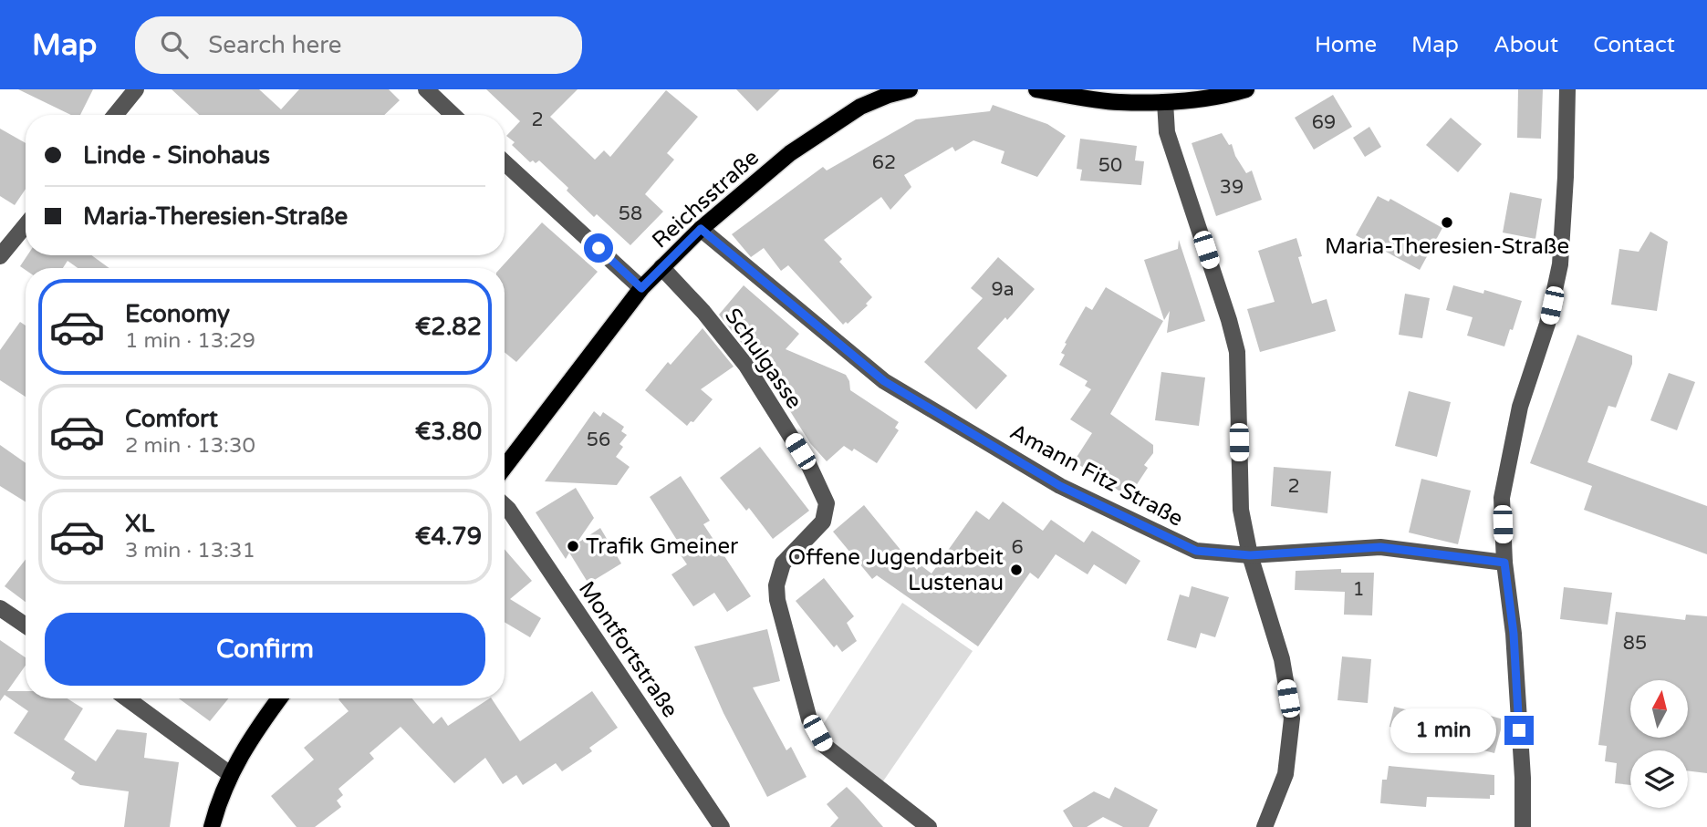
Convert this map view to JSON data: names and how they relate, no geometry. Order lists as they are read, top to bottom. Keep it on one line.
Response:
{"streets":{"main road":["Reichsstraße"],"street":["Schulgasse","Amann Fitz Straße","Montfortstraße"]},"crossings":[["Reichsstraße","Schulgasse"],["Reichsstraße","Amann Fitz Straße"]],"places":["Maria-Theresien-Straße","Trafik Gmeiner","Offene Jugendarbeit Lustenau"],"house_numbers":["2","69","62","50","39","58","9a","56","2","6","1","85"],"north":"top","page":{"header":"Map","search":"Search here","nav":["Home","Map","About","Contact"],"banner":["Linde - Sinohaus","Maria-Theresien-Straße"],"list":[{"name":"Economy","note":"1 min · 13:29","value":"€2.82"},{"name":"Comfort","note":"2 min · 13:30","value":"€3.80"},{"name":"XL","note":"3 min · 13:31","value":"€4.79"}],"buttons":"Confirm","bubble":"1 min"}}
